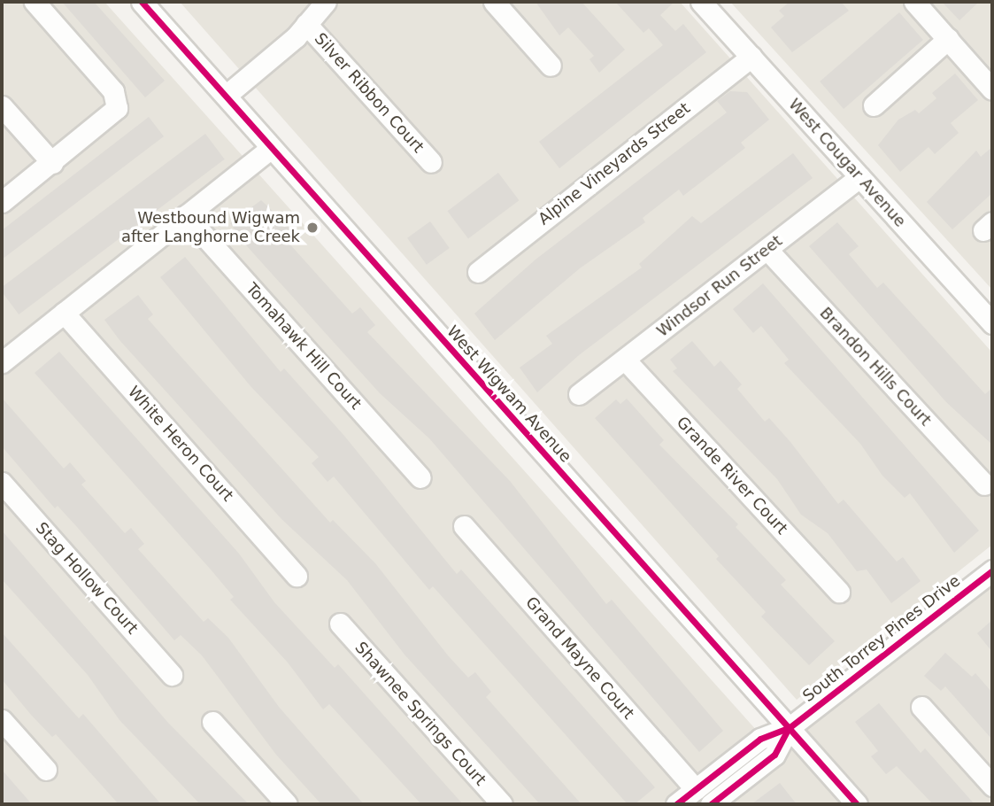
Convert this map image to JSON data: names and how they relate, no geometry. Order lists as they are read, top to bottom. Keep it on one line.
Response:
{"streets":{"street":["Silver Ribbon Court","West Cougar Avenue","Alpine Vineyards Street","Windsor Run Street","Tomahawk Hill Court","Brandon Hills Court","West Wigwam Avenue","White Heron Court","Grande River Court","Stag Hollow Court","South Torrey Pines Drive","Grand Mayne Court","Shawnee Springs Court"]},"crossings":[["West Cougar Avenue","Alpine Vineyards Street"],["West Cougar Avenue","Windsor Run Street"],["Windsor Run Street","Brandon Hills Court"],["Windsor Run Street","Grande River Court"],["West Wigwam Avenue","South Torrey Pines Drive"],["South Torrey Pines Drive","Grand Mayne Court"]],"places":["Westbound Wigwam after Langhorne Creek"]}
